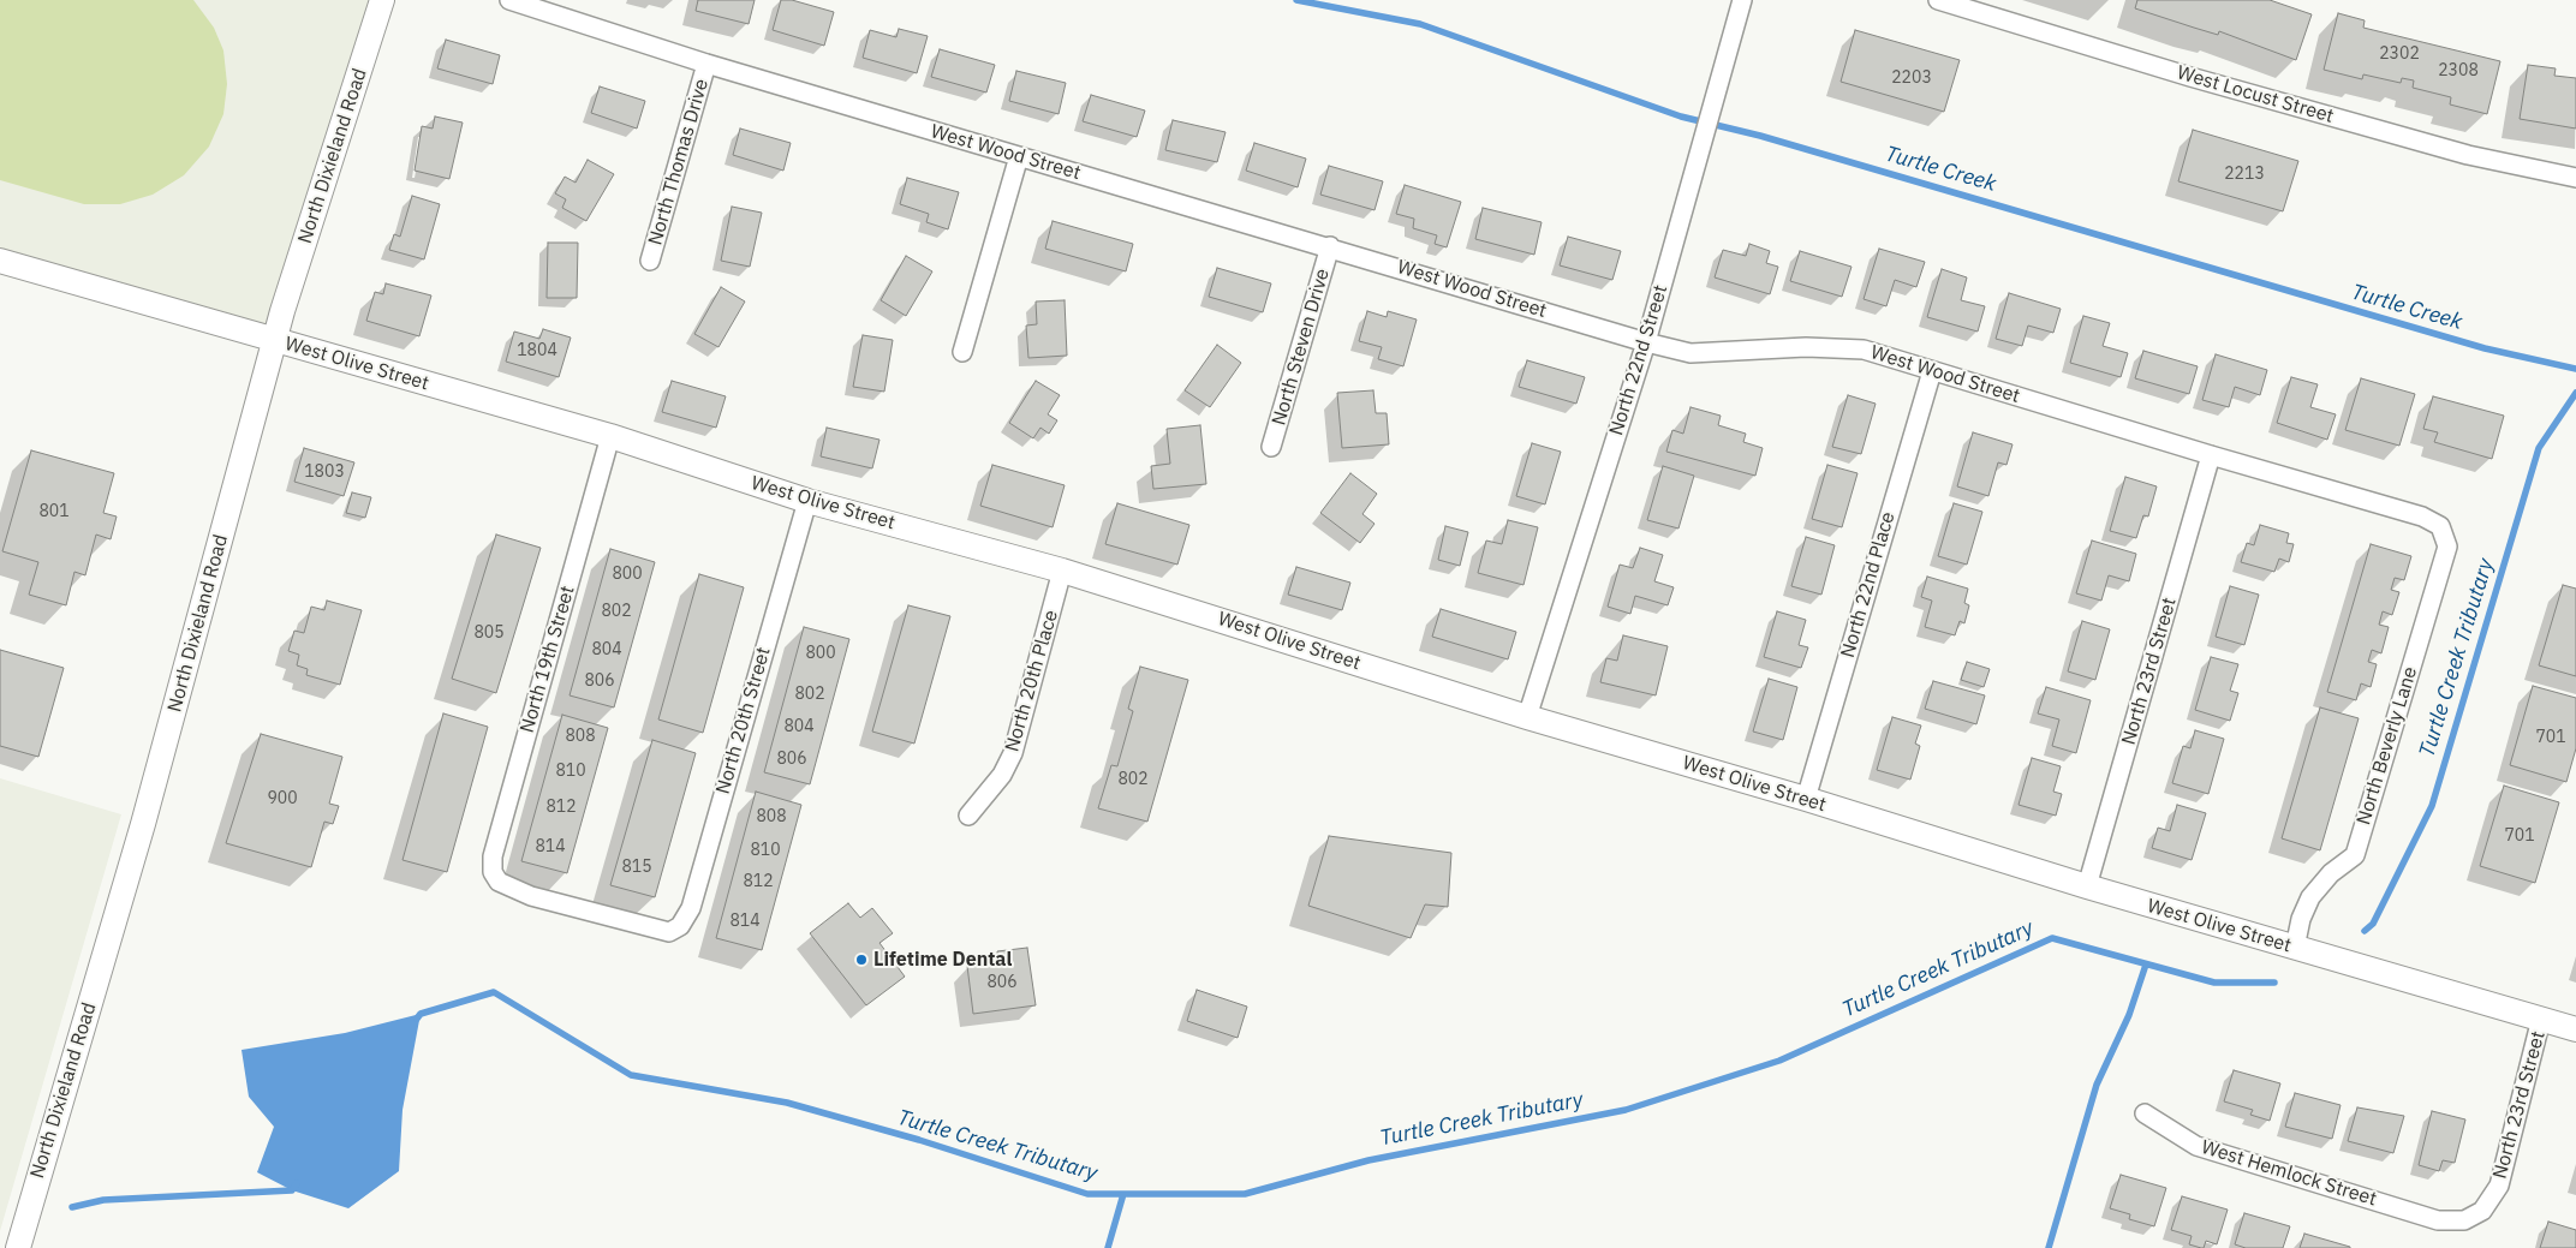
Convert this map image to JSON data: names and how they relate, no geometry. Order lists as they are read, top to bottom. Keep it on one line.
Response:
{"streets":{"main road":["North Dixieland Road","West Olive Street"],"street":["West Locust Street","West Wood Street","North Thomas Drive","North Steven Drive","North 22nd Street","North 22nd Place","North 19th Street","North 23rd Street","North 20th Place","North 20th Street","North Beverly Lane","West Hemlock Street"]},"crossings":[["West Wood Street","North Thomas Drive"],["West Wood Street","North Steven Drive"],["West Wood Street","North 22nd Street"],["West Wood Street","North 22nd Place"],["West Wood Street","North 23rd Street"],["West Wood Street","North Beverly Lane"],["North Dixieland Road","West Olive Street"],["North 22nd Street","West Olive Street"],["West Olive Street","North 22nd Place"],["West Olive Street","North 19th Street"],["West Olive Street","North 23rd Street"],["West Olive Street","North 20th Place"],["West Olive Street","North 20th Street"],["West Olive Street","North Beverly Lane"],["North 19th Street","North 20th Street"],["North 23rd Street","West Hemlock Street"]],"water":["Turtle Creek","Turtle Creek Tributary"],"places":["Lifetime Dental"],"house_numbers":["2302","2308","2203","2213","1804","1803","801","800","802","805","804","800","806","802","804","808","701","806","810","802","900","812","808","701","814","810","815","812","814","806"]}
